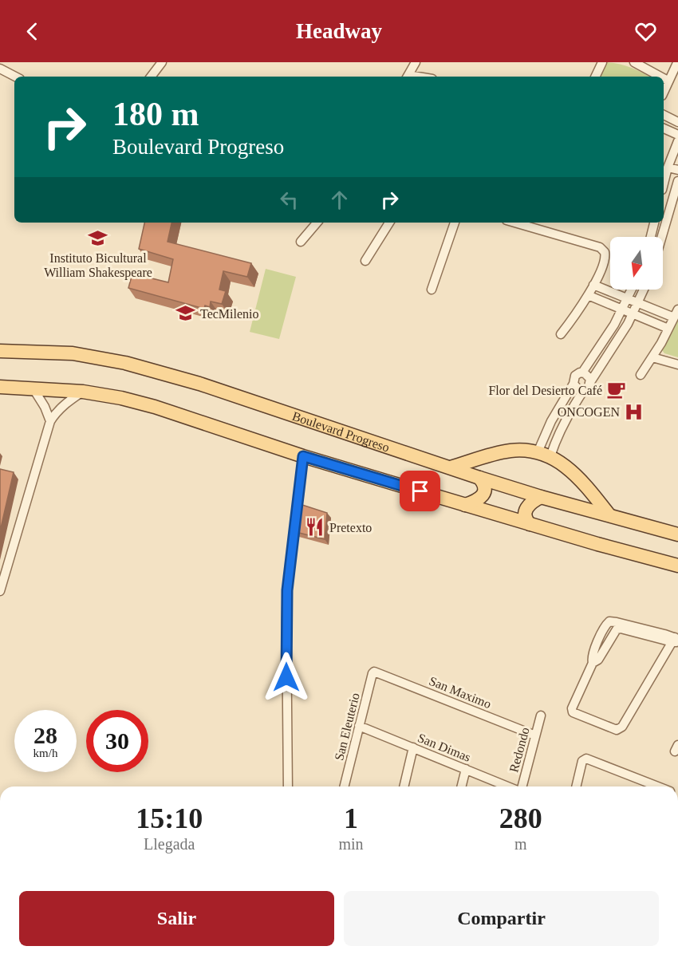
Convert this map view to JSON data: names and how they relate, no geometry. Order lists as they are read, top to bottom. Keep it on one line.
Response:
{"streets":{"main road":["Boulevard Progreso"],"street":["San Maximo","San Eleuterio","San Dimas","Redondo"]},"crossings":[["San Maximo","San Eleuterio"],["San Maximo","Redondo"],["San Eleuterio","San Dimas"]],"places":{"school or university":["Instituto Bicultural William Shakespeare","TecMilenio"],"cafe":["Flor del Desierto Café"],"hospital":["ONCOGEN"],"restaurant":["Pretexto"]},"north":"bottom","page":{"header":"Headway","turn":["180 m","Boulevard Progreso"],"speed":"28 km/h","limit":"30","eta":["15:10","Llegada","1","min","280","m"],"buttons":["Salir","Compartir"]}}
